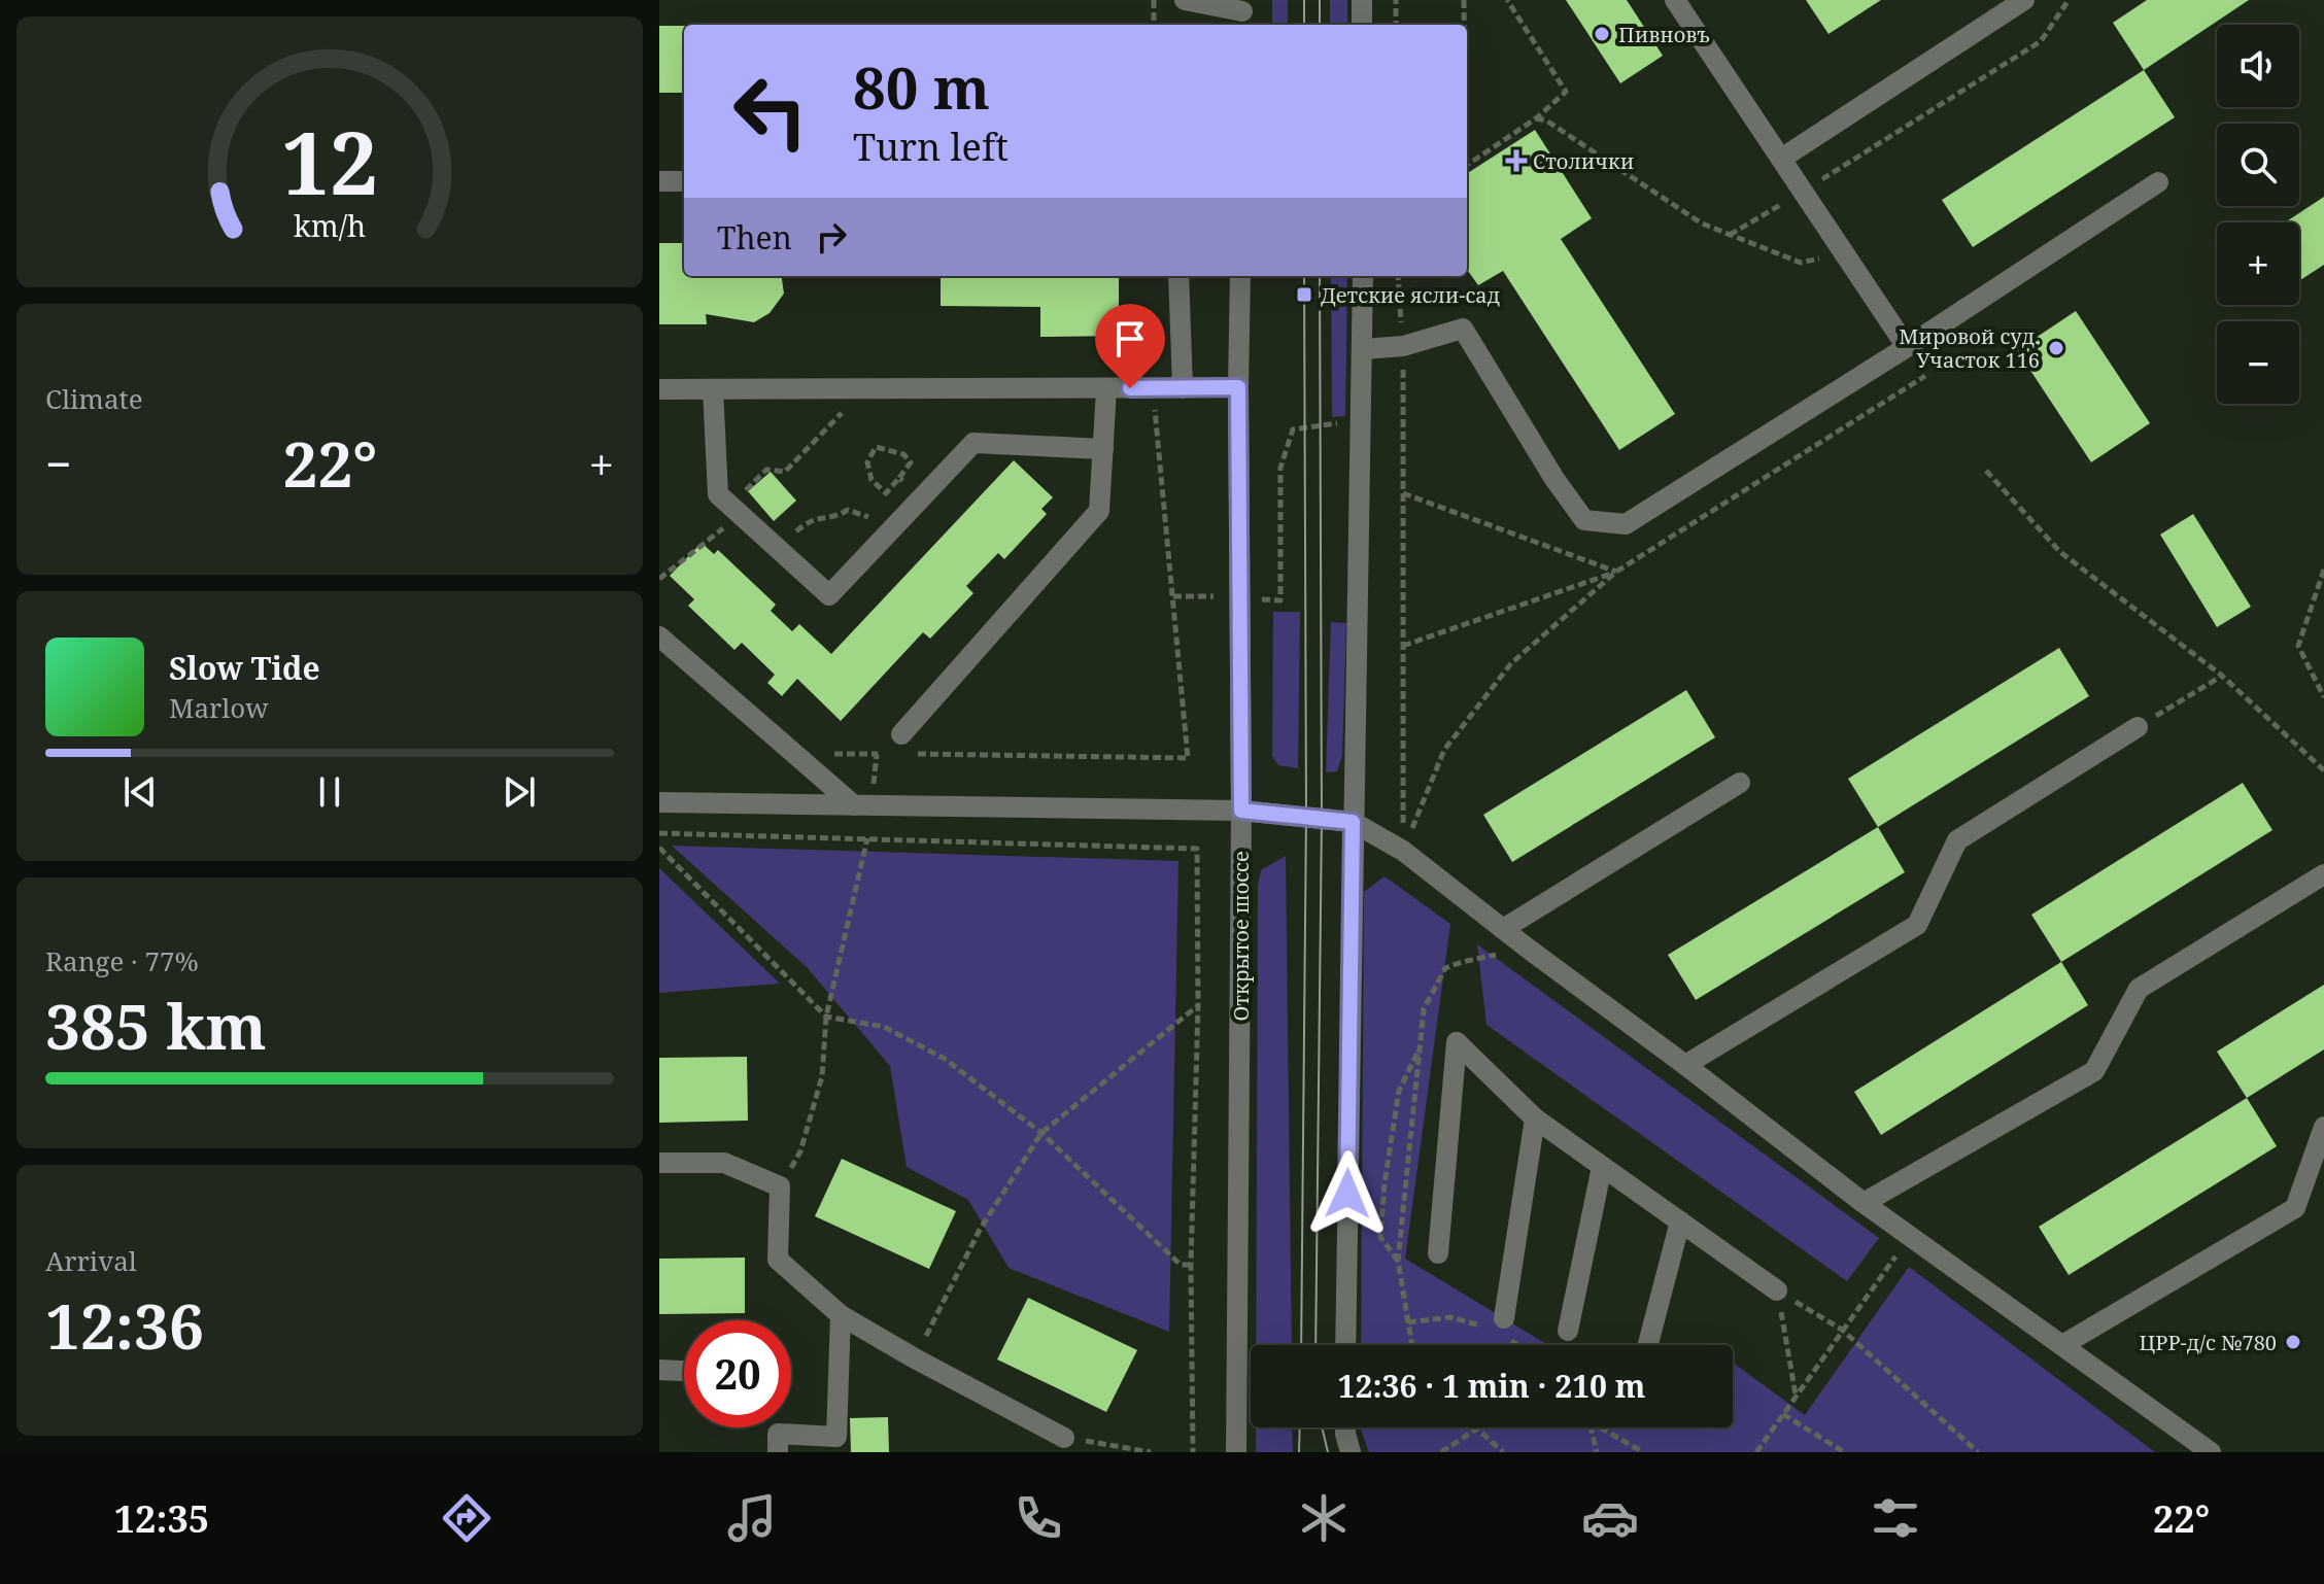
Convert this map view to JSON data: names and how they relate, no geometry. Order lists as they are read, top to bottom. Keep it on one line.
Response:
{"streets":{"street":["Открытое шоссе"]},"places":{"other":["Пивновъ","Мировой суд. Участок 116","ЦРР-д/с №780"],"health":["Столички"],"transit":["Детские ясли-сад"]},"page":{"map_buttons":["+","−"],"turn":["80 m","Turn left"],"then":"Then","tile":["Climate",["Range · 77%","385 km"],["Arrival","12:36"]],"heat":["−","22°","+"],"song":["Slow Tide","Marlow"],"limit":"20","trip":"12:36 · 1 min · 210 m","tabs":["12:35","22°"],"gauge":["12","km/h"]}}
